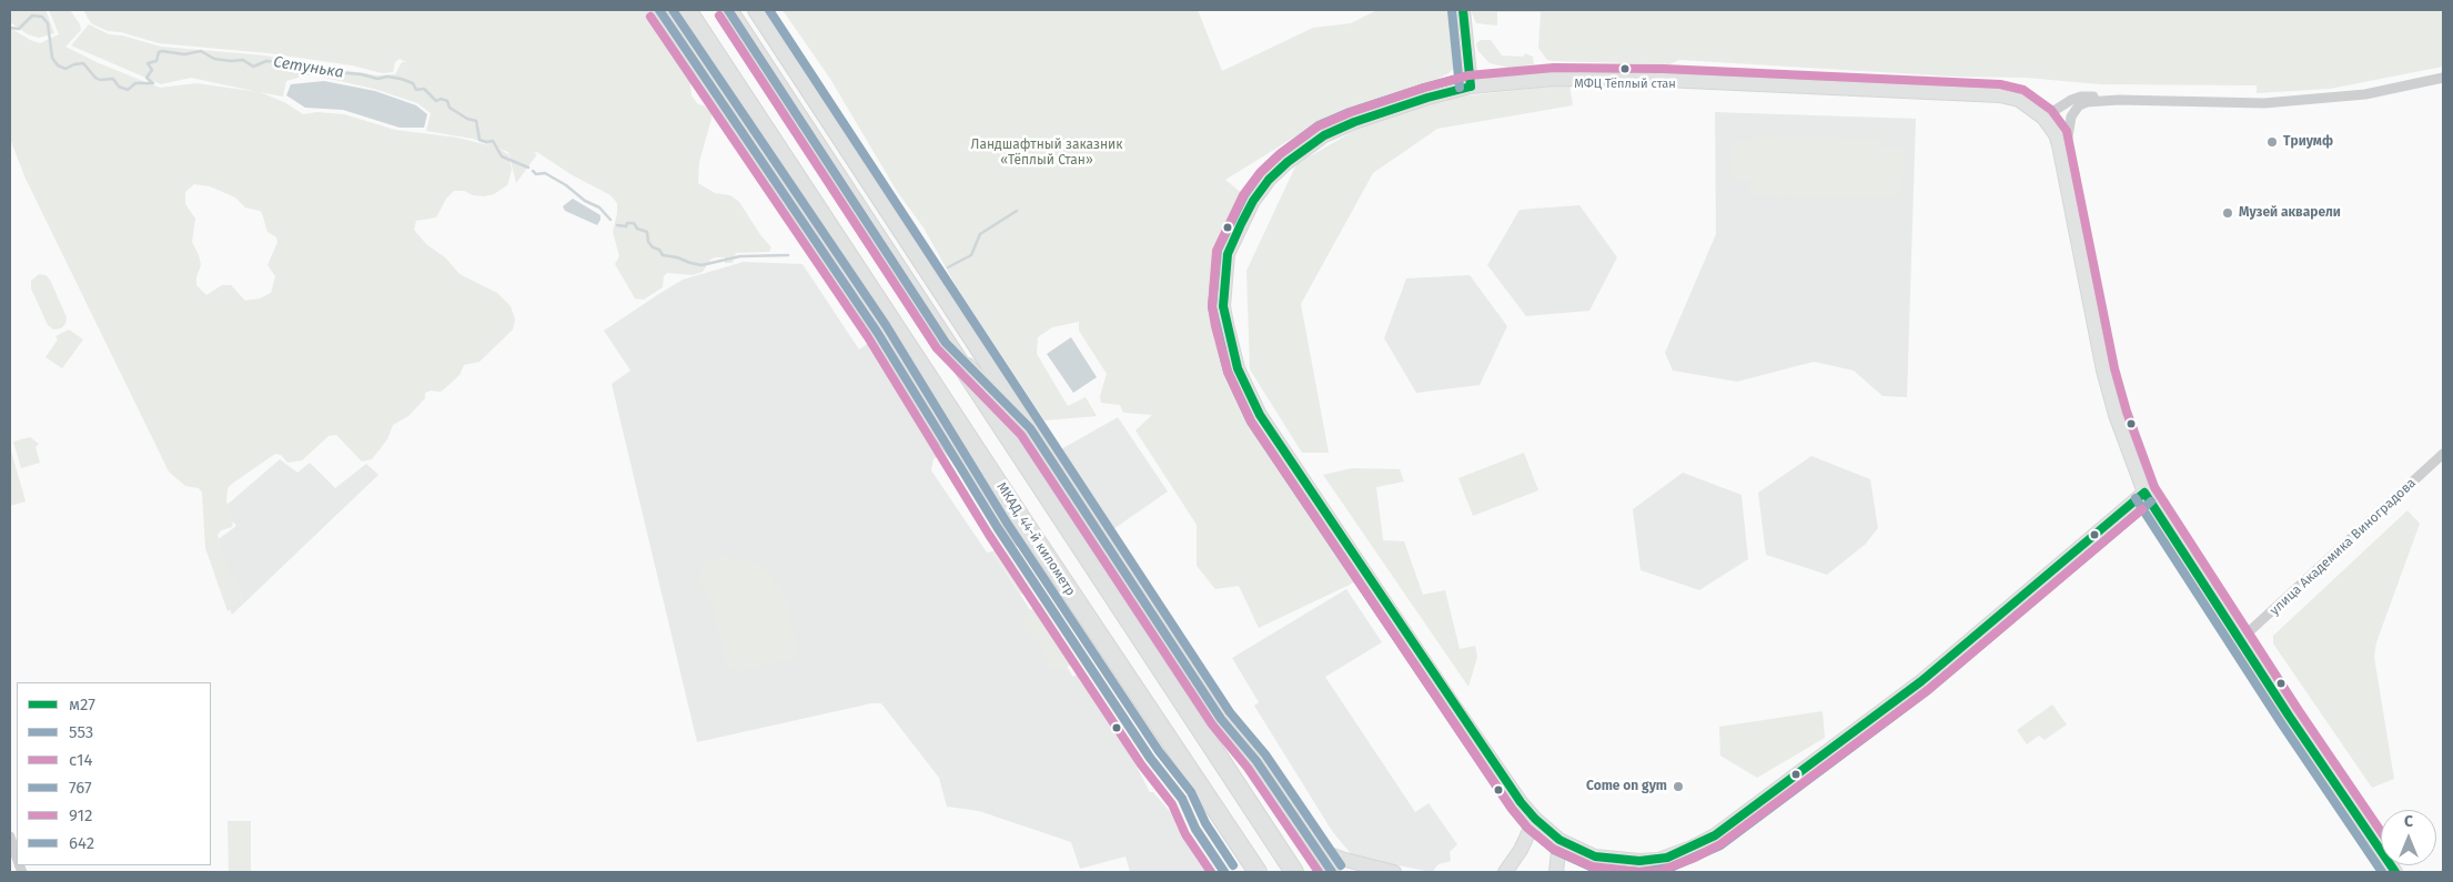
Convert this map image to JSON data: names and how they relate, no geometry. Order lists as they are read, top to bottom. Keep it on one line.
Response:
{"streets":{"highway":["МКАД, 44-й километр"],"street":["улица Академика Виноградова"]},"water":["Сетунька"],"parks":["Ландшафтный заказник «Тёплый Стан»"],"places":["МФЦ Тёплый стан","Триумф","Музей акварели","Come on gym"],"lines":["transit line м27","transit line 767","transit line 642","transit line 553","transit line 912","transit line с14"],"legend":["м27","553","с14","767","912","642"],"north":"top"}
